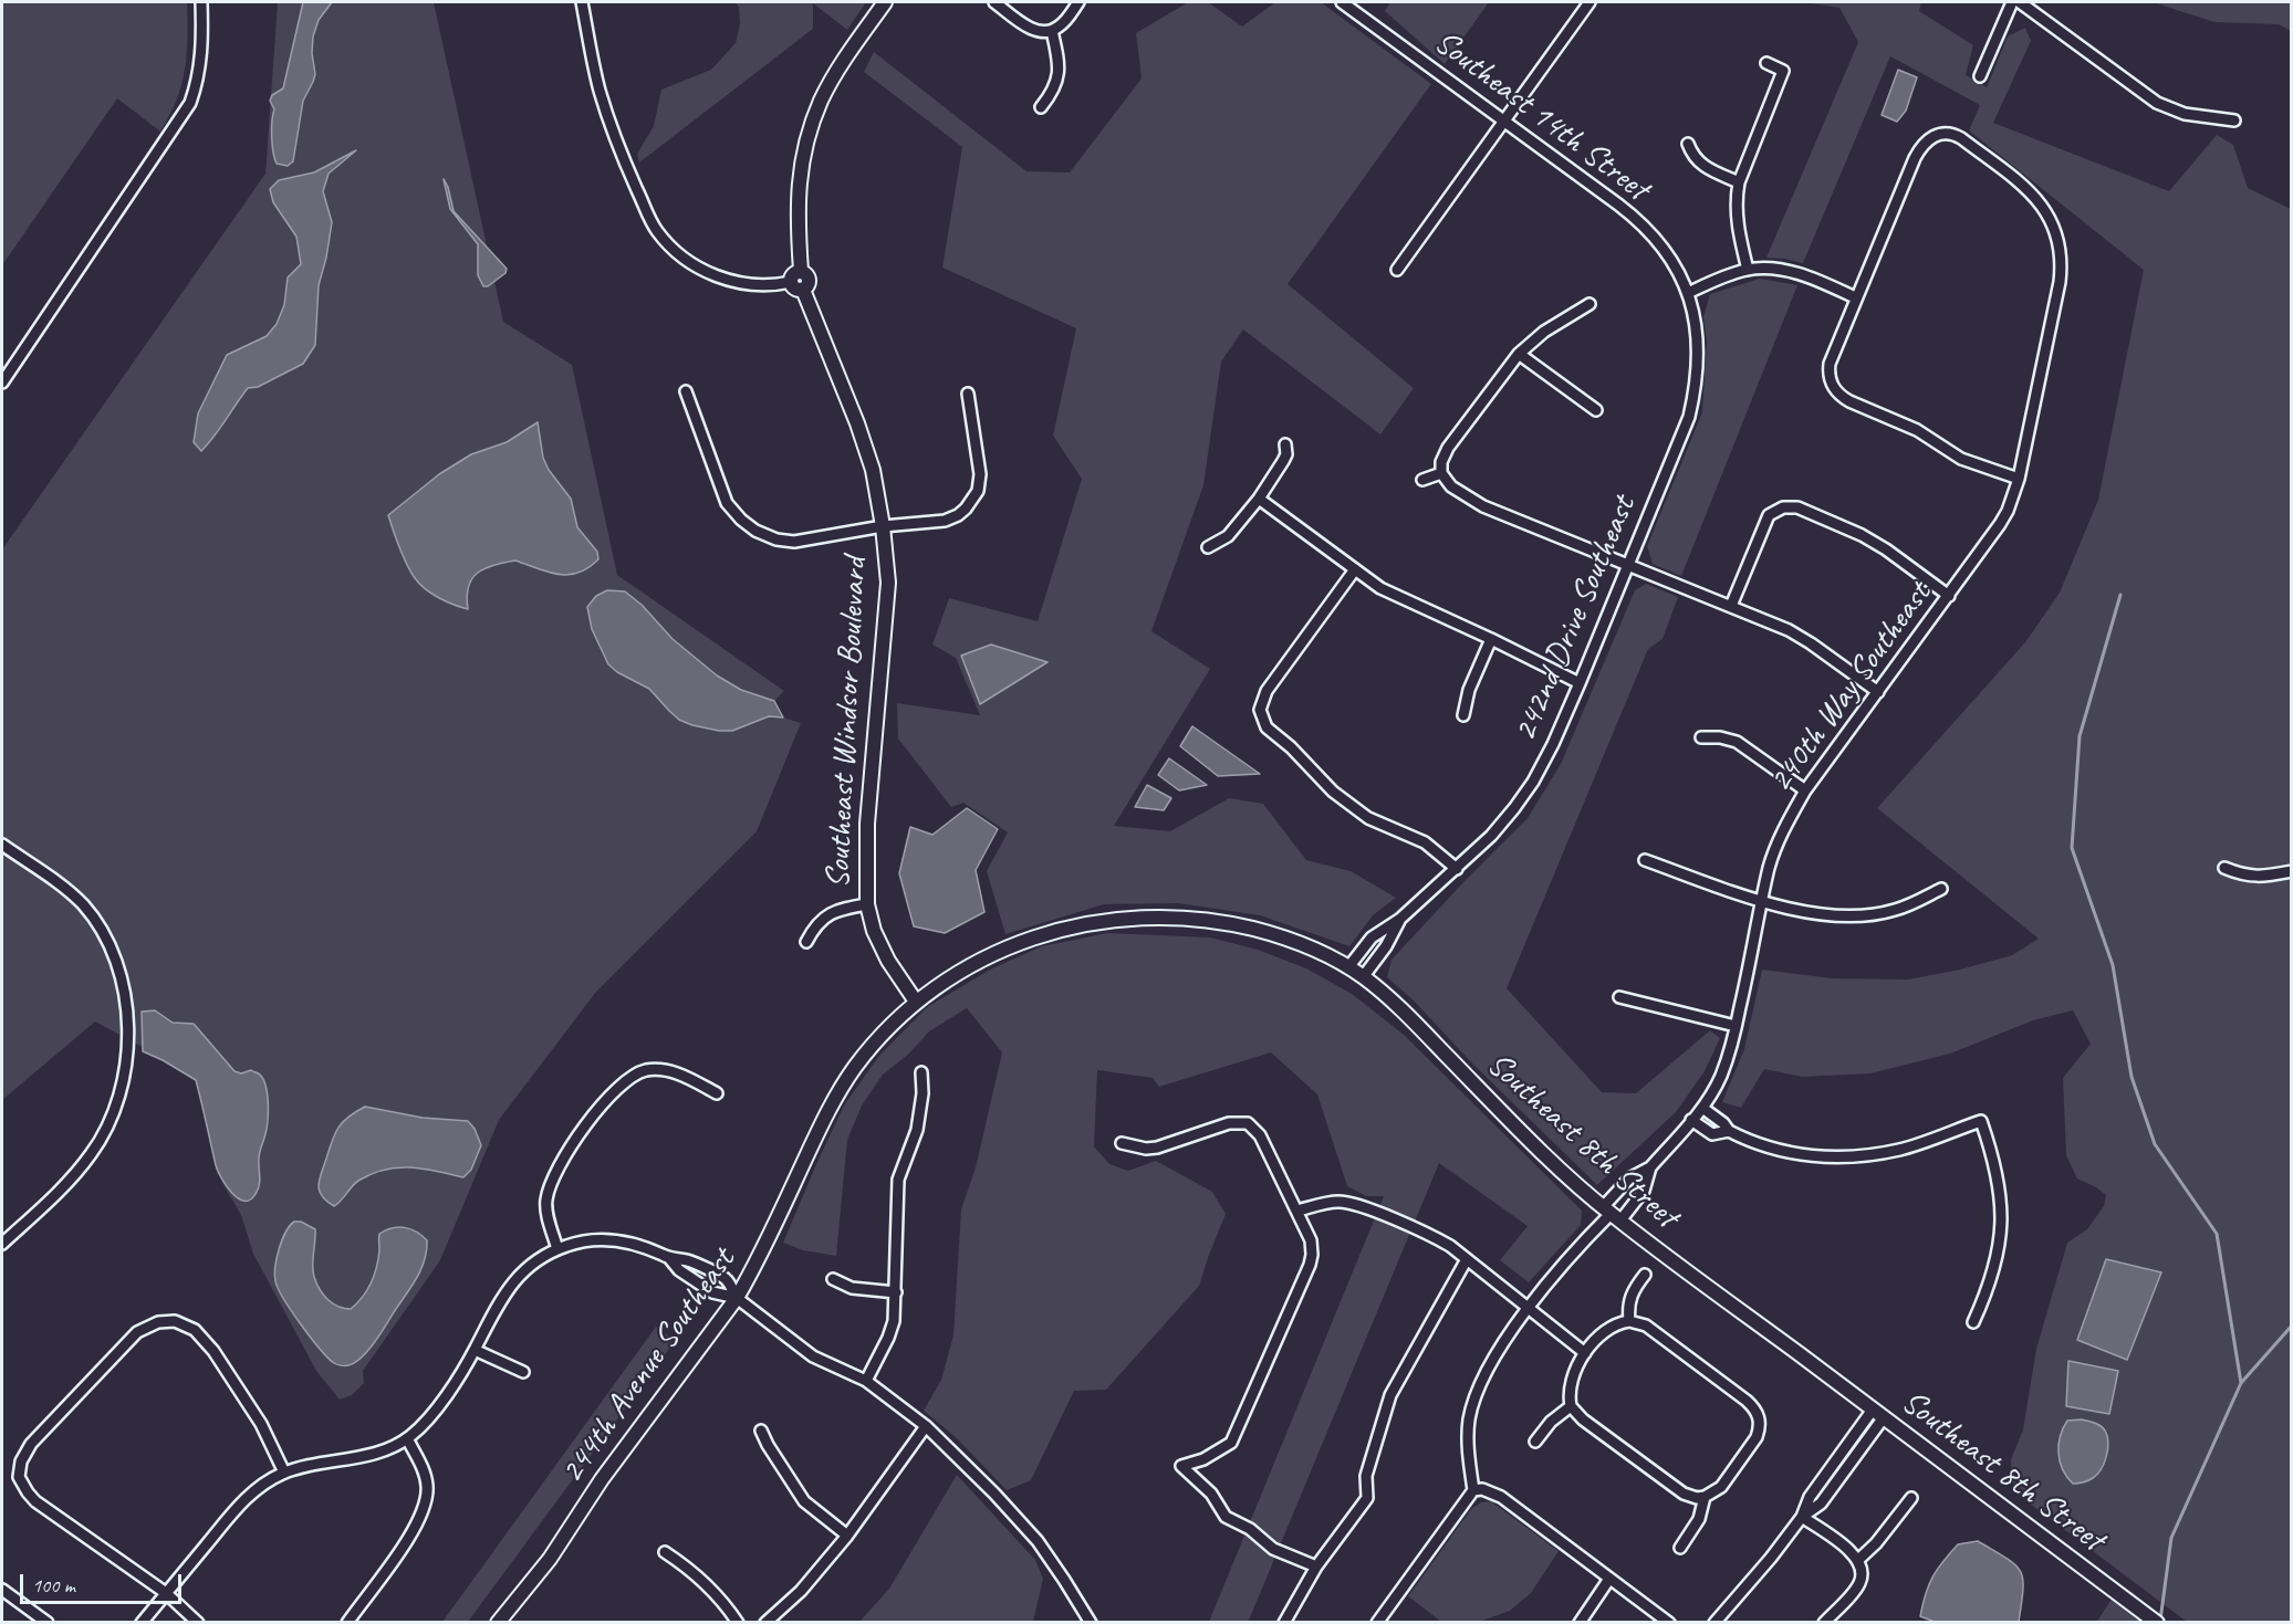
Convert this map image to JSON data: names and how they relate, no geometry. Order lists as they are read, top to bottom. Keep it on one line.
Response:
{"streets":{"street":["Southeast 14th Street","242nd Drive Southeast","240th Way Southeast","Southeast Windsor Boulevard","Southeast 8th Street","244th Avenue Southeast"]},"crossings":[["Southeast 14th Street","242nd Drive Southeast"],["242nd Drive Southeast","Southeast 8th Street"],["240th Way Southeast","Southeast 8th Street"],["Southeast Windsor Boulevard","Southeast 8th Street"],["Southeast Windsor Boulevard","244th Avenue Southeast"],["Southeast 8th Street","244th Avenue Southeast"]],"scale_bar":"100 m"}
